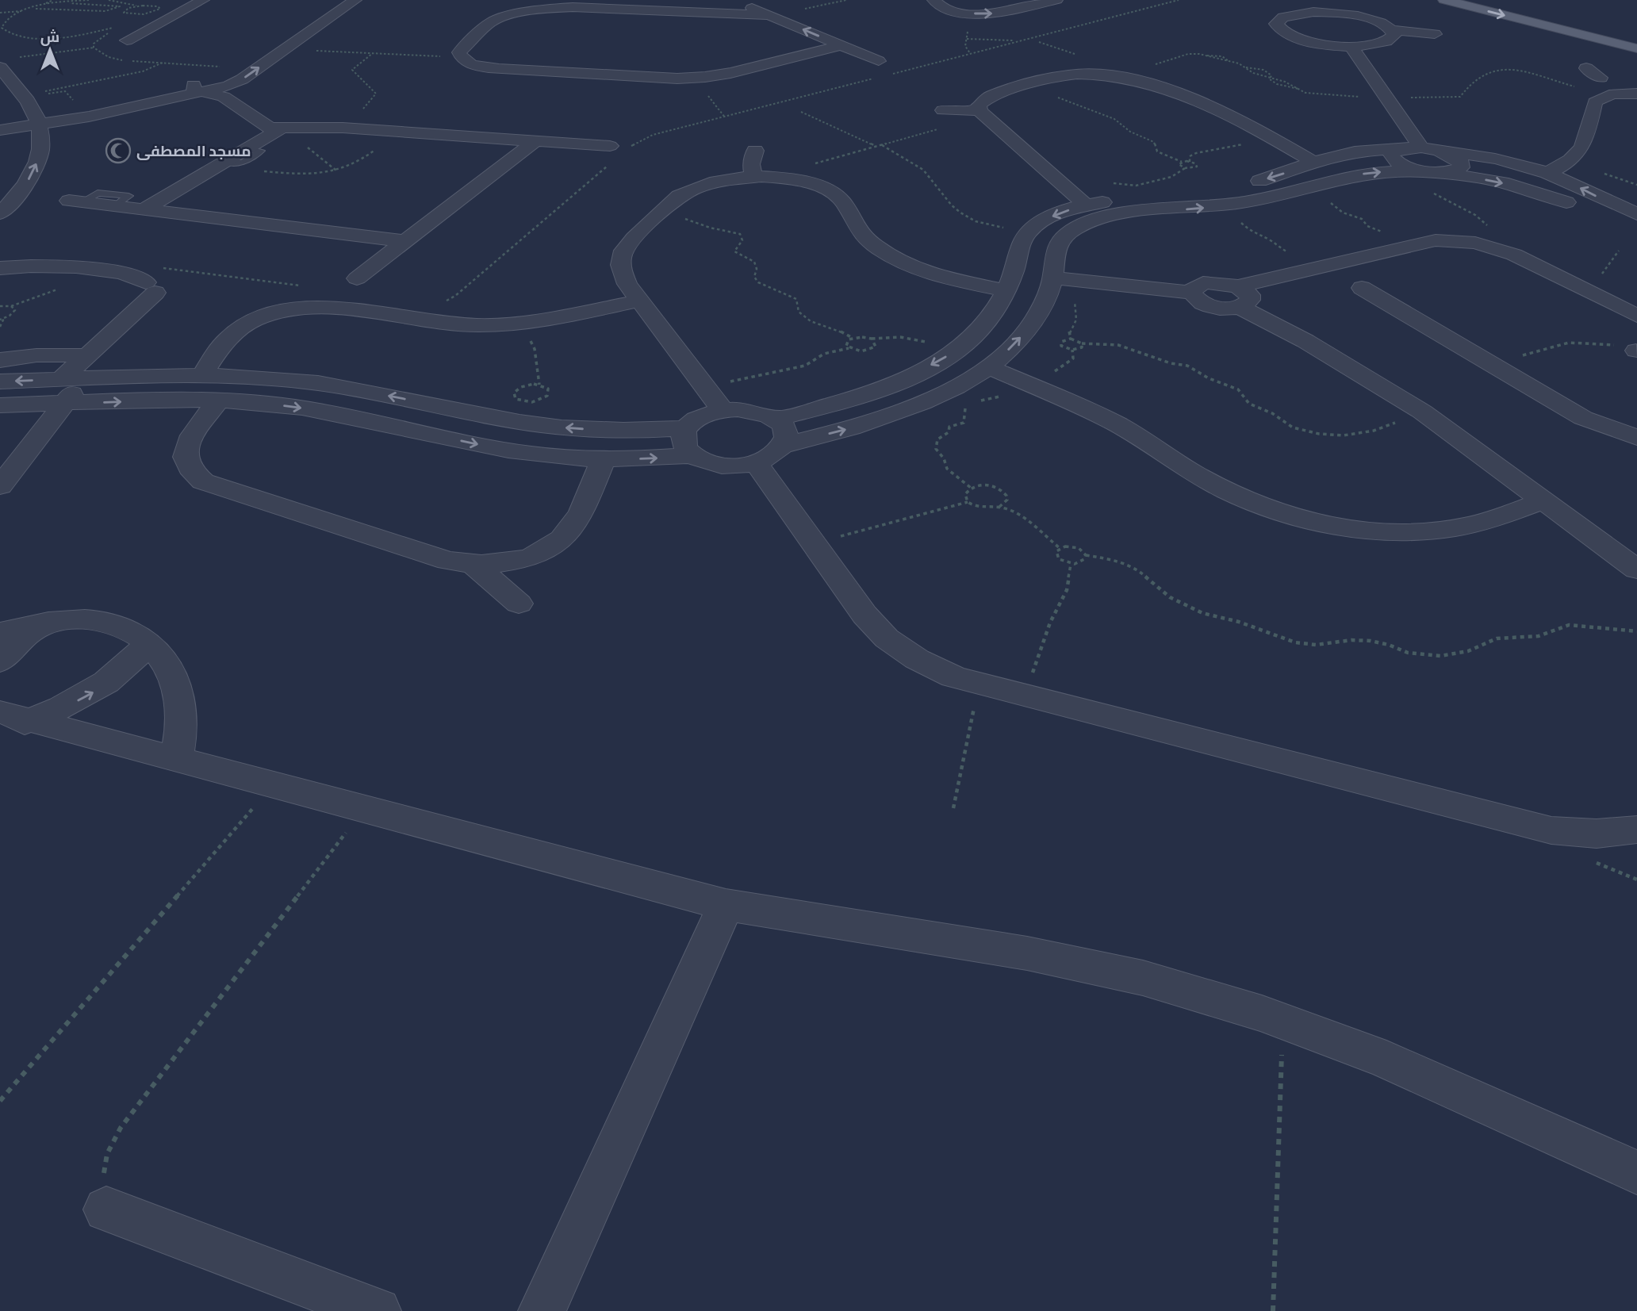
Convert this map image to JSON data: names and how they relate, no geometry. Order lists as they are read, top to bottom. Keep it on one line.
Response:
{"places":{"mosque":["مسجد المصطفى"]},"north":"top"}
